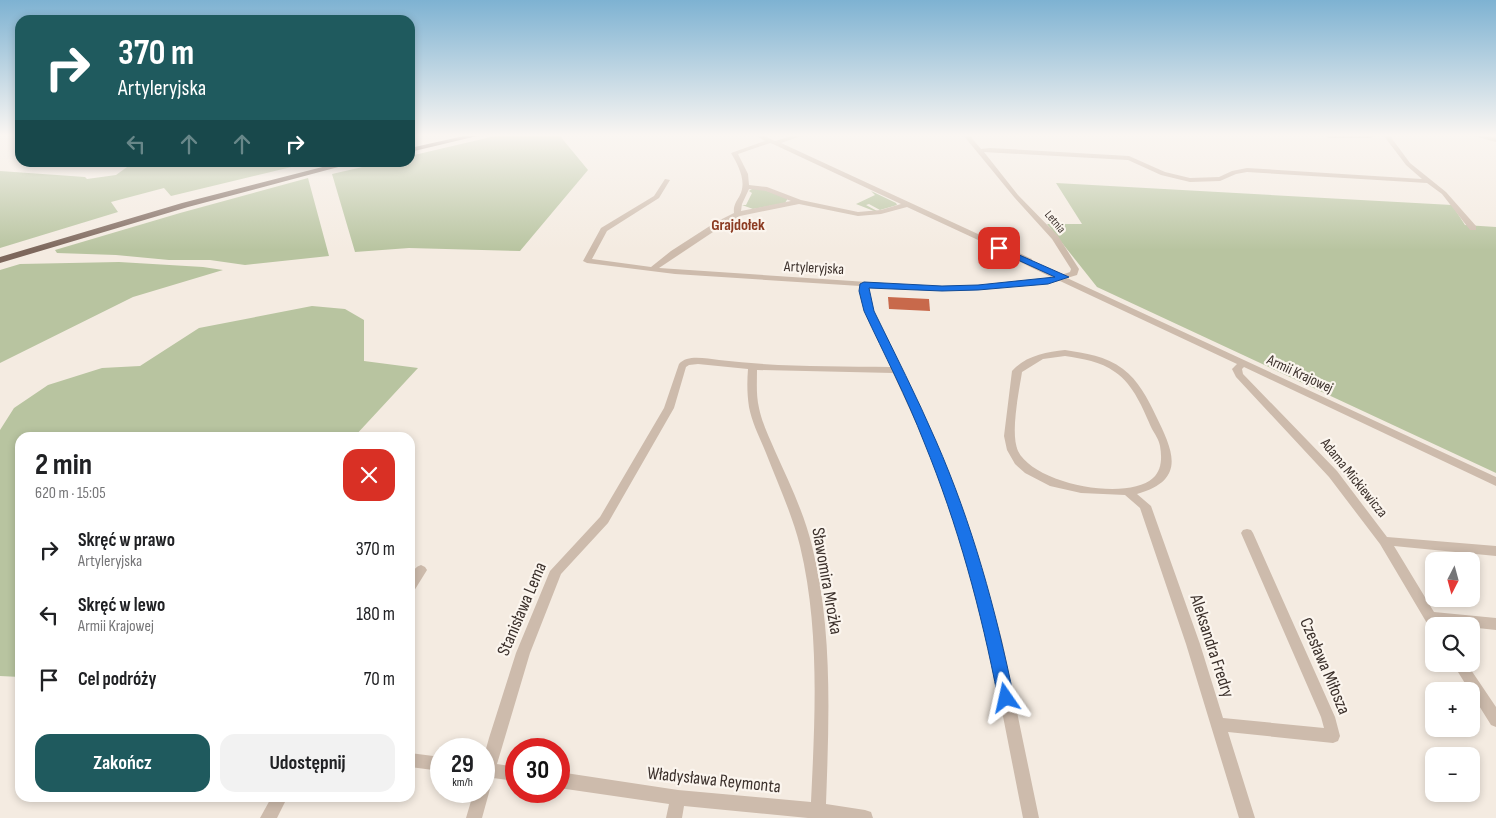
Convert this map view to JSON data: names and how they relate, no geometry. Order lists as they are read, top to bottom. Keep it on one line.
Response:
{"streets":{"street":["Letnia","Artyleryjska","Armii Krajowej","Adama Mickiewicza","Sławomira Mrożka","Stanisława Lema","Aleksandra Fredry","Czesława Miłosza","Władysława Reymonta"]},"crossings":[["Letnia","Artyleryjska"],["Letnia","Armii Krajowej"],["Artyleryjska","Armii Krajowej"],["Armii Krajowej","Adama Mickiewicza"],["Sławomira Mrożka","Stanisława Lema"],["Sławomira Mrożka","Władysława Reymonta"],["Aleksandra Fredry","Czesława Miłosza"]],"districts":["Grajdołek"],"north":"bottom","page":{"turn":["370 m","Artyleryjska"],"heading":["2 min","620 m · 15:05"],"list":[{"name":"Skręć w prawo","note":"Artyleryjska","value":"370 m"},{"name":"Skręć w lewo","note":"Armii Krajowej","value":"180 m"},{"name":"Cel podróży","value":"70 m"}],"map_buttons":["+","−"],"buttons":["Zakończ","Udostępnij"],"speed":"29 km/h","limit":"30"}}
